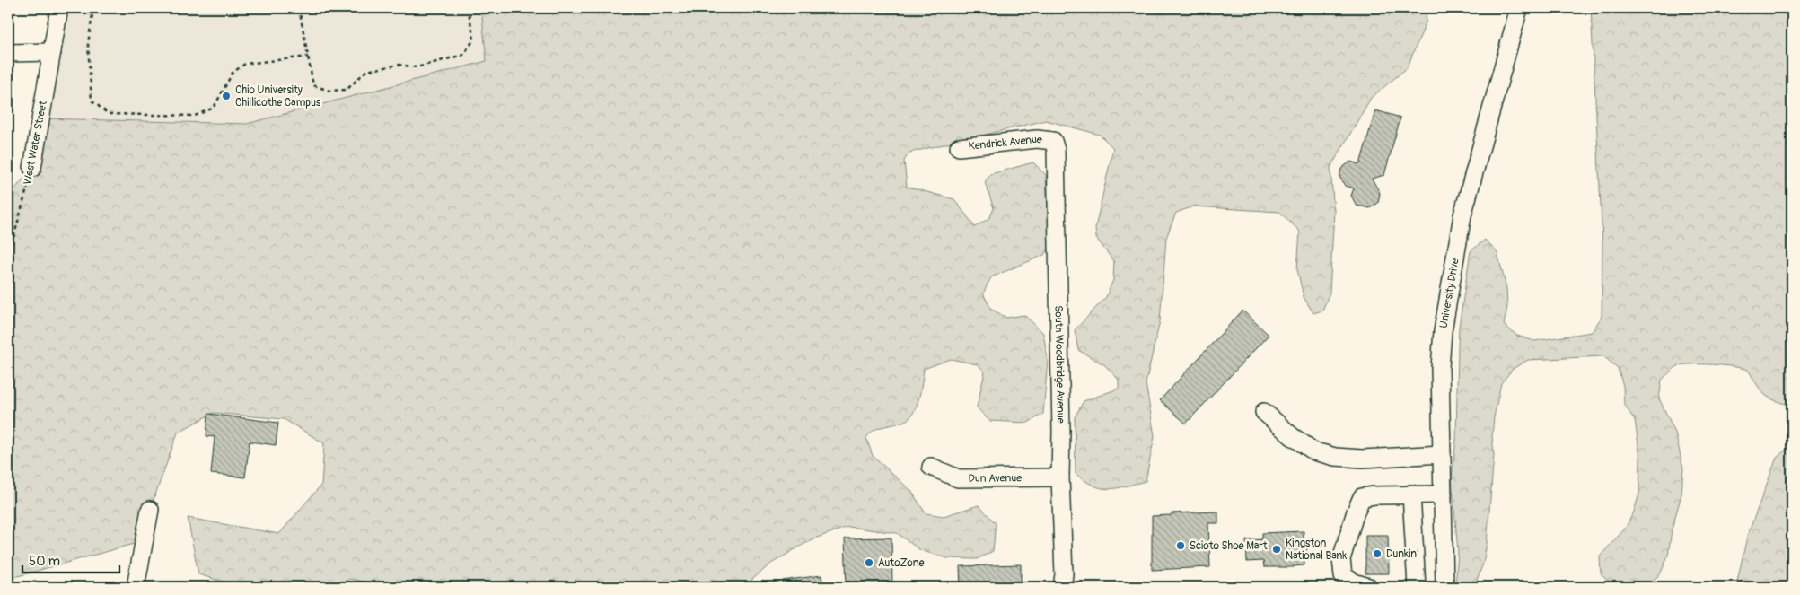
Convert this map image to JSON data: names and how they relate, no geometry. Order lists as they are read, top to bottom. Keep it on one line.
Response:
{"streets":{"street":["West Water Street","Kendrick Avenue","University Drive","South Woodbridge Avenue","Dun Avenue"]},"crossings":[["Kendrick Avenue","South Woodbridge Avenue"],["South Woodbridge Avenue","Dun Avenue"]],"places":["Ohio University Chillicothe Campus","Scioto Shoe Mart","Kingston National Bank","Dunkin'","AutoZone"],"scale_bar":"50 m"}
